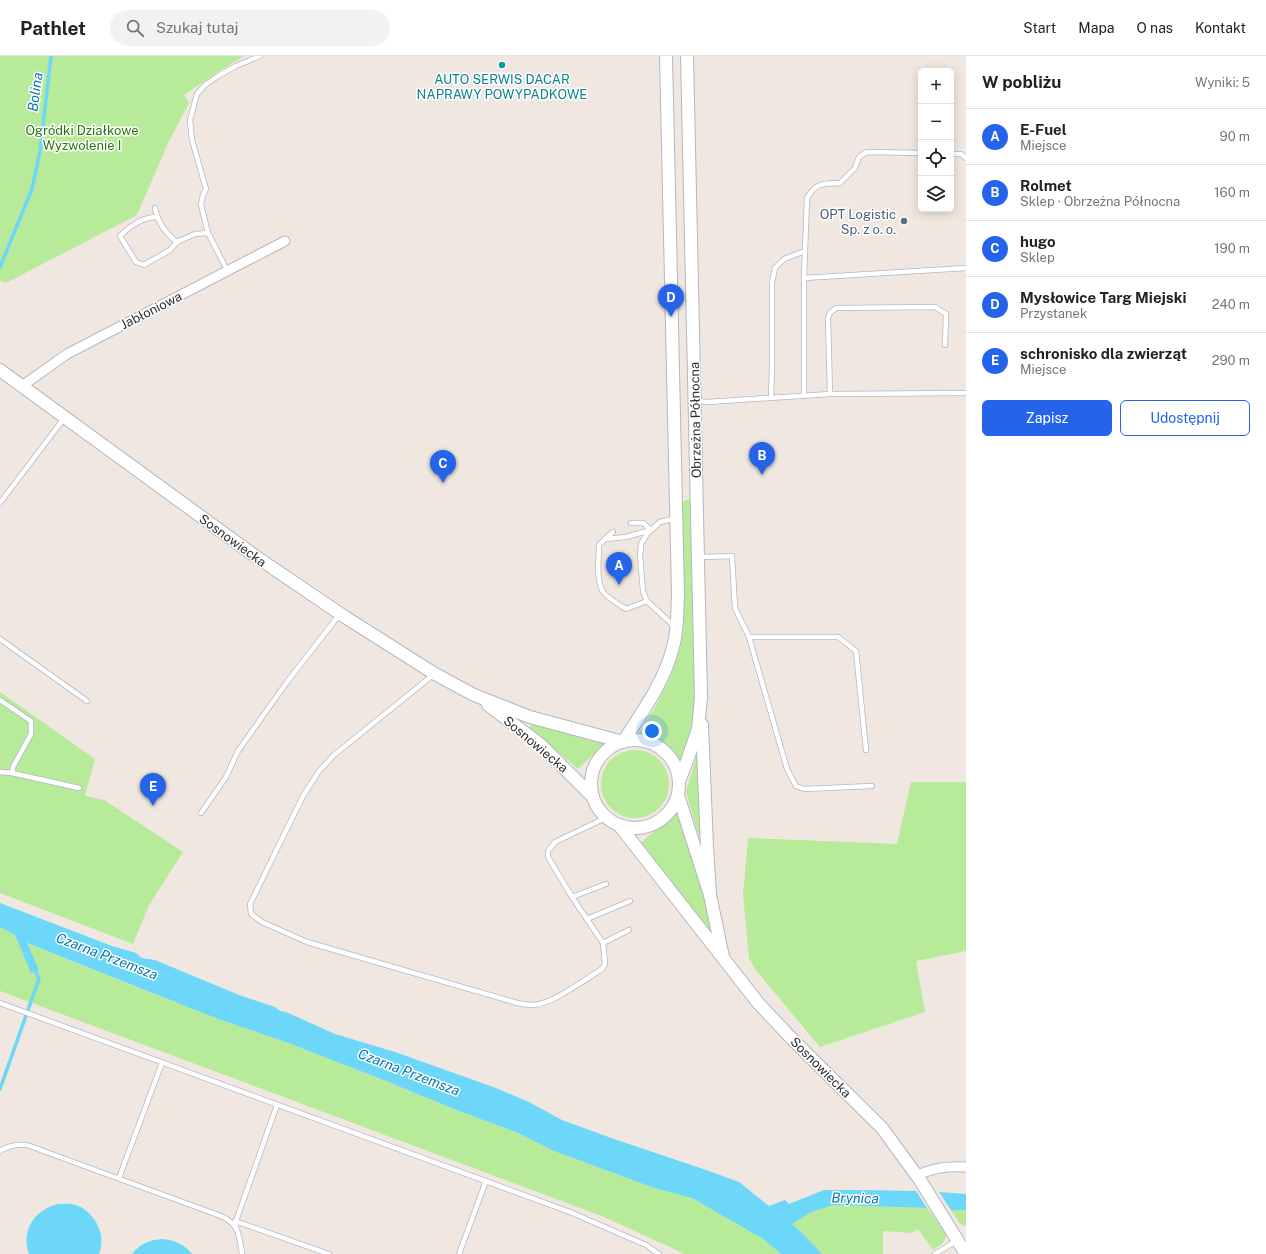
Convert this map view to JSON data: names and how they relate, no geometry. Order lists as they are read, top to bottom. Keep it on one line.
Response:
{"streets":{"street":["Jabłoniowa","Obrzeżna Północna","Sosnowiecka"]},"crossings":[["Jabłoniowa","Sosnowiecka"],["Obrzeżna Północna","Sosnowiecka"]],"water":["Bolina","Czarna Przemsza","Brynica"],"parks":["Ogródki Działkowe Wyzwolenie I"],"places":["AUTO SERWIS DACAR NAPRAWY POWYPADKOWE","OPT Logistic Sp. z o. o."],"page":{"header":"Pathlet","search":"Szukaj tutaj","nav":["Start","Mapa","O nas","Kontakt"],"heading":["W pobliżu","Wyniki: 5"],"map_buttons":["+","−"],"list":[{"mark":"A","name":"E-Fuel","note":"Miejsce","value":"90 m"},{"mark":"B","name":"Rolmet","note":"Sklep · Obrzeżna Północna","value":"160 m"},{"mark":"C","name":"hugo","note":"Sklep","value":"190 m"},{"mark":"D","name":"Mysłowice Targ Miejski","note":"Przystanek","value":"240 m"},{"mark":"E","name":"schronisko dla zwierząt","note":"Miejsce","value":"290 m"}],"pins":["D","B","C","A","E"],"buttons":["Zapisz","Udostępnij"]}}
